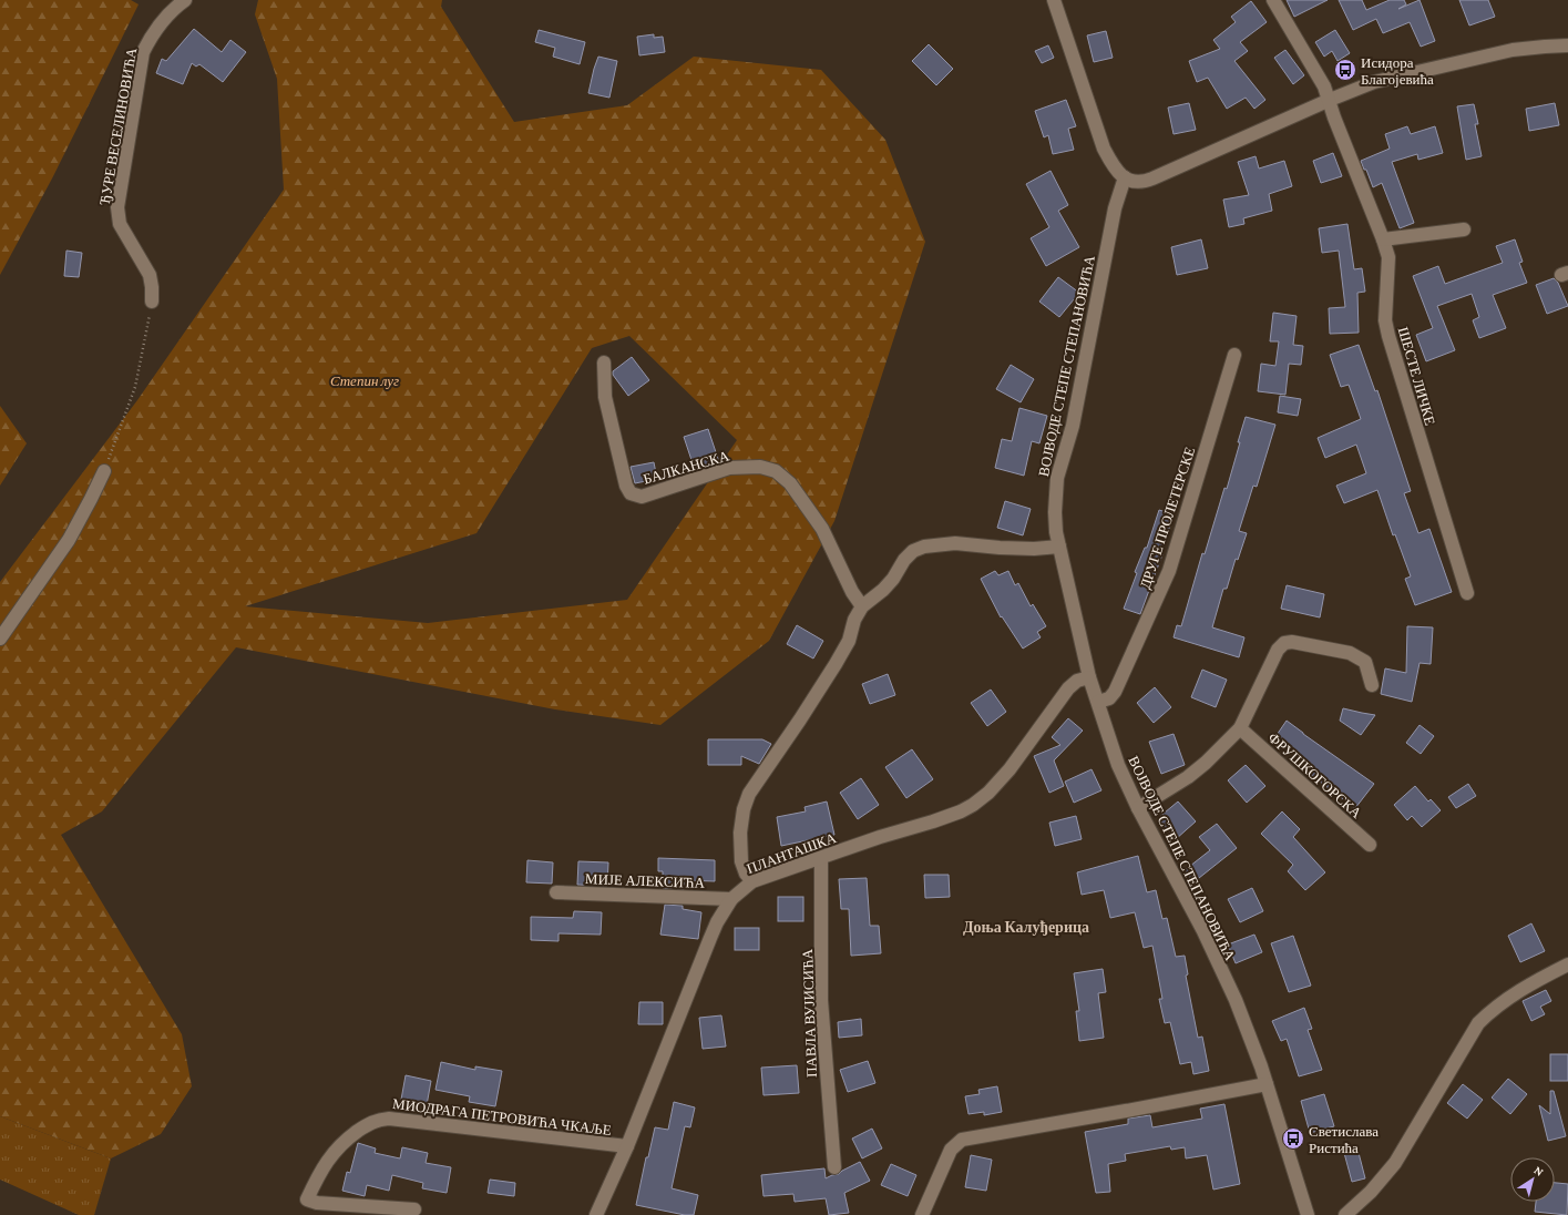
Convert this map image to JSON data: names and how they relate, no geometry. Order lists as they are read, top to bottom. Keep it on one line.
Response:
{"streets":{"street":["ЂУРЕ ВЕСЕЛИНОВИЋА","ВОЈВОДЕ СТЕПЕ СТЕПАНОВИЋА","ШЕСТЕ ЛИЧКЕ","БАЛКАНСКА","ДРУГЕ ПРОЛЕТЕРСКЕ","ФРУШКОГОРСКА","ПЛАНТАШКА","МИЈЕ АЛЕКСИЋА","ПАВЛА ВУЈИСИЋА","МИОДРАГА ПЕТРОВИЋА ЧКАЉЕ"]},"crossings":[["ВОЈВОДЕ СТЕПЕ СТЕПАНОВИЋА","ДРУГЕ ПРОЛЕТЕРСКЕ"],["ВОЈВОДЕ СТЕПЕ СТЕПАНОВИЋА","ПЛАНТАШКА"],["ПЛАНТАШКА","МИЈЕ АЛЕКСИЋА"],["ПЛАНТАШКА","ПАВЛА ВУЈИСИЋА"],["ПЛАНТАШКА","МИОДРАГА ПЕТРОВИЋА ЧКАЉЕ"]],"districts":["Доња Калуђерица"],"parks":["Степин луг"],"places":{"bus stop":["Исидора Благојевића","Светислава Ристића"]},"north":"top right"}
